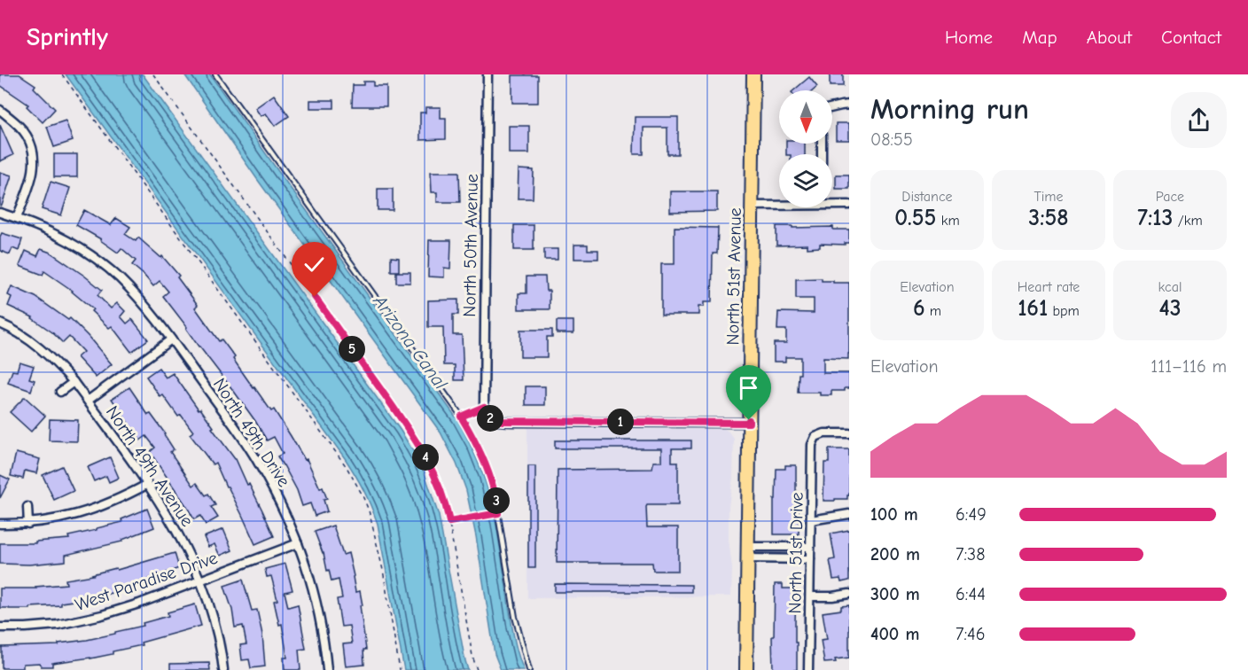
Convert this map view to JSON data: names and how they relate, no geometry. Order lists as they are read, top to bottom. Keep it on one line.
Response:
{"streets":{"main road":["North 51st Avenue"],"street":["North 50th Avenue","North 49th Drive","North 49th Avenue","North 51st Drive","West Paradise Drive"]},"crossings":[["North 50th Avenue","North 51st Avenue"],["North 49th Drive","West Paradise Drive"],["North 49th Avenue","West Paradise Drive"]],"water":["Arizona Canal"],"north":"bottom","page":{"header":"Sprintly","nav":["Home","Map","About","Contact"],"heading":["Morning run","08:55"],"stats":[["Distance","0.55 km"],["Time","3:58"],["Pace","7:13 /km"],["Elevation","6 m"],["Heart rate","161 bpm"],["kcal","43"]],"pins":["5","2","1","4","3"],"chart":["Elevation","111–116 m"],"list":[{"name":"100 m","note":"6:49"},{"name":"200 m","note":"7:38"},{"name":"300 m","note":"6:44"},{"name":"400 m","note":"7:46"}]}}
